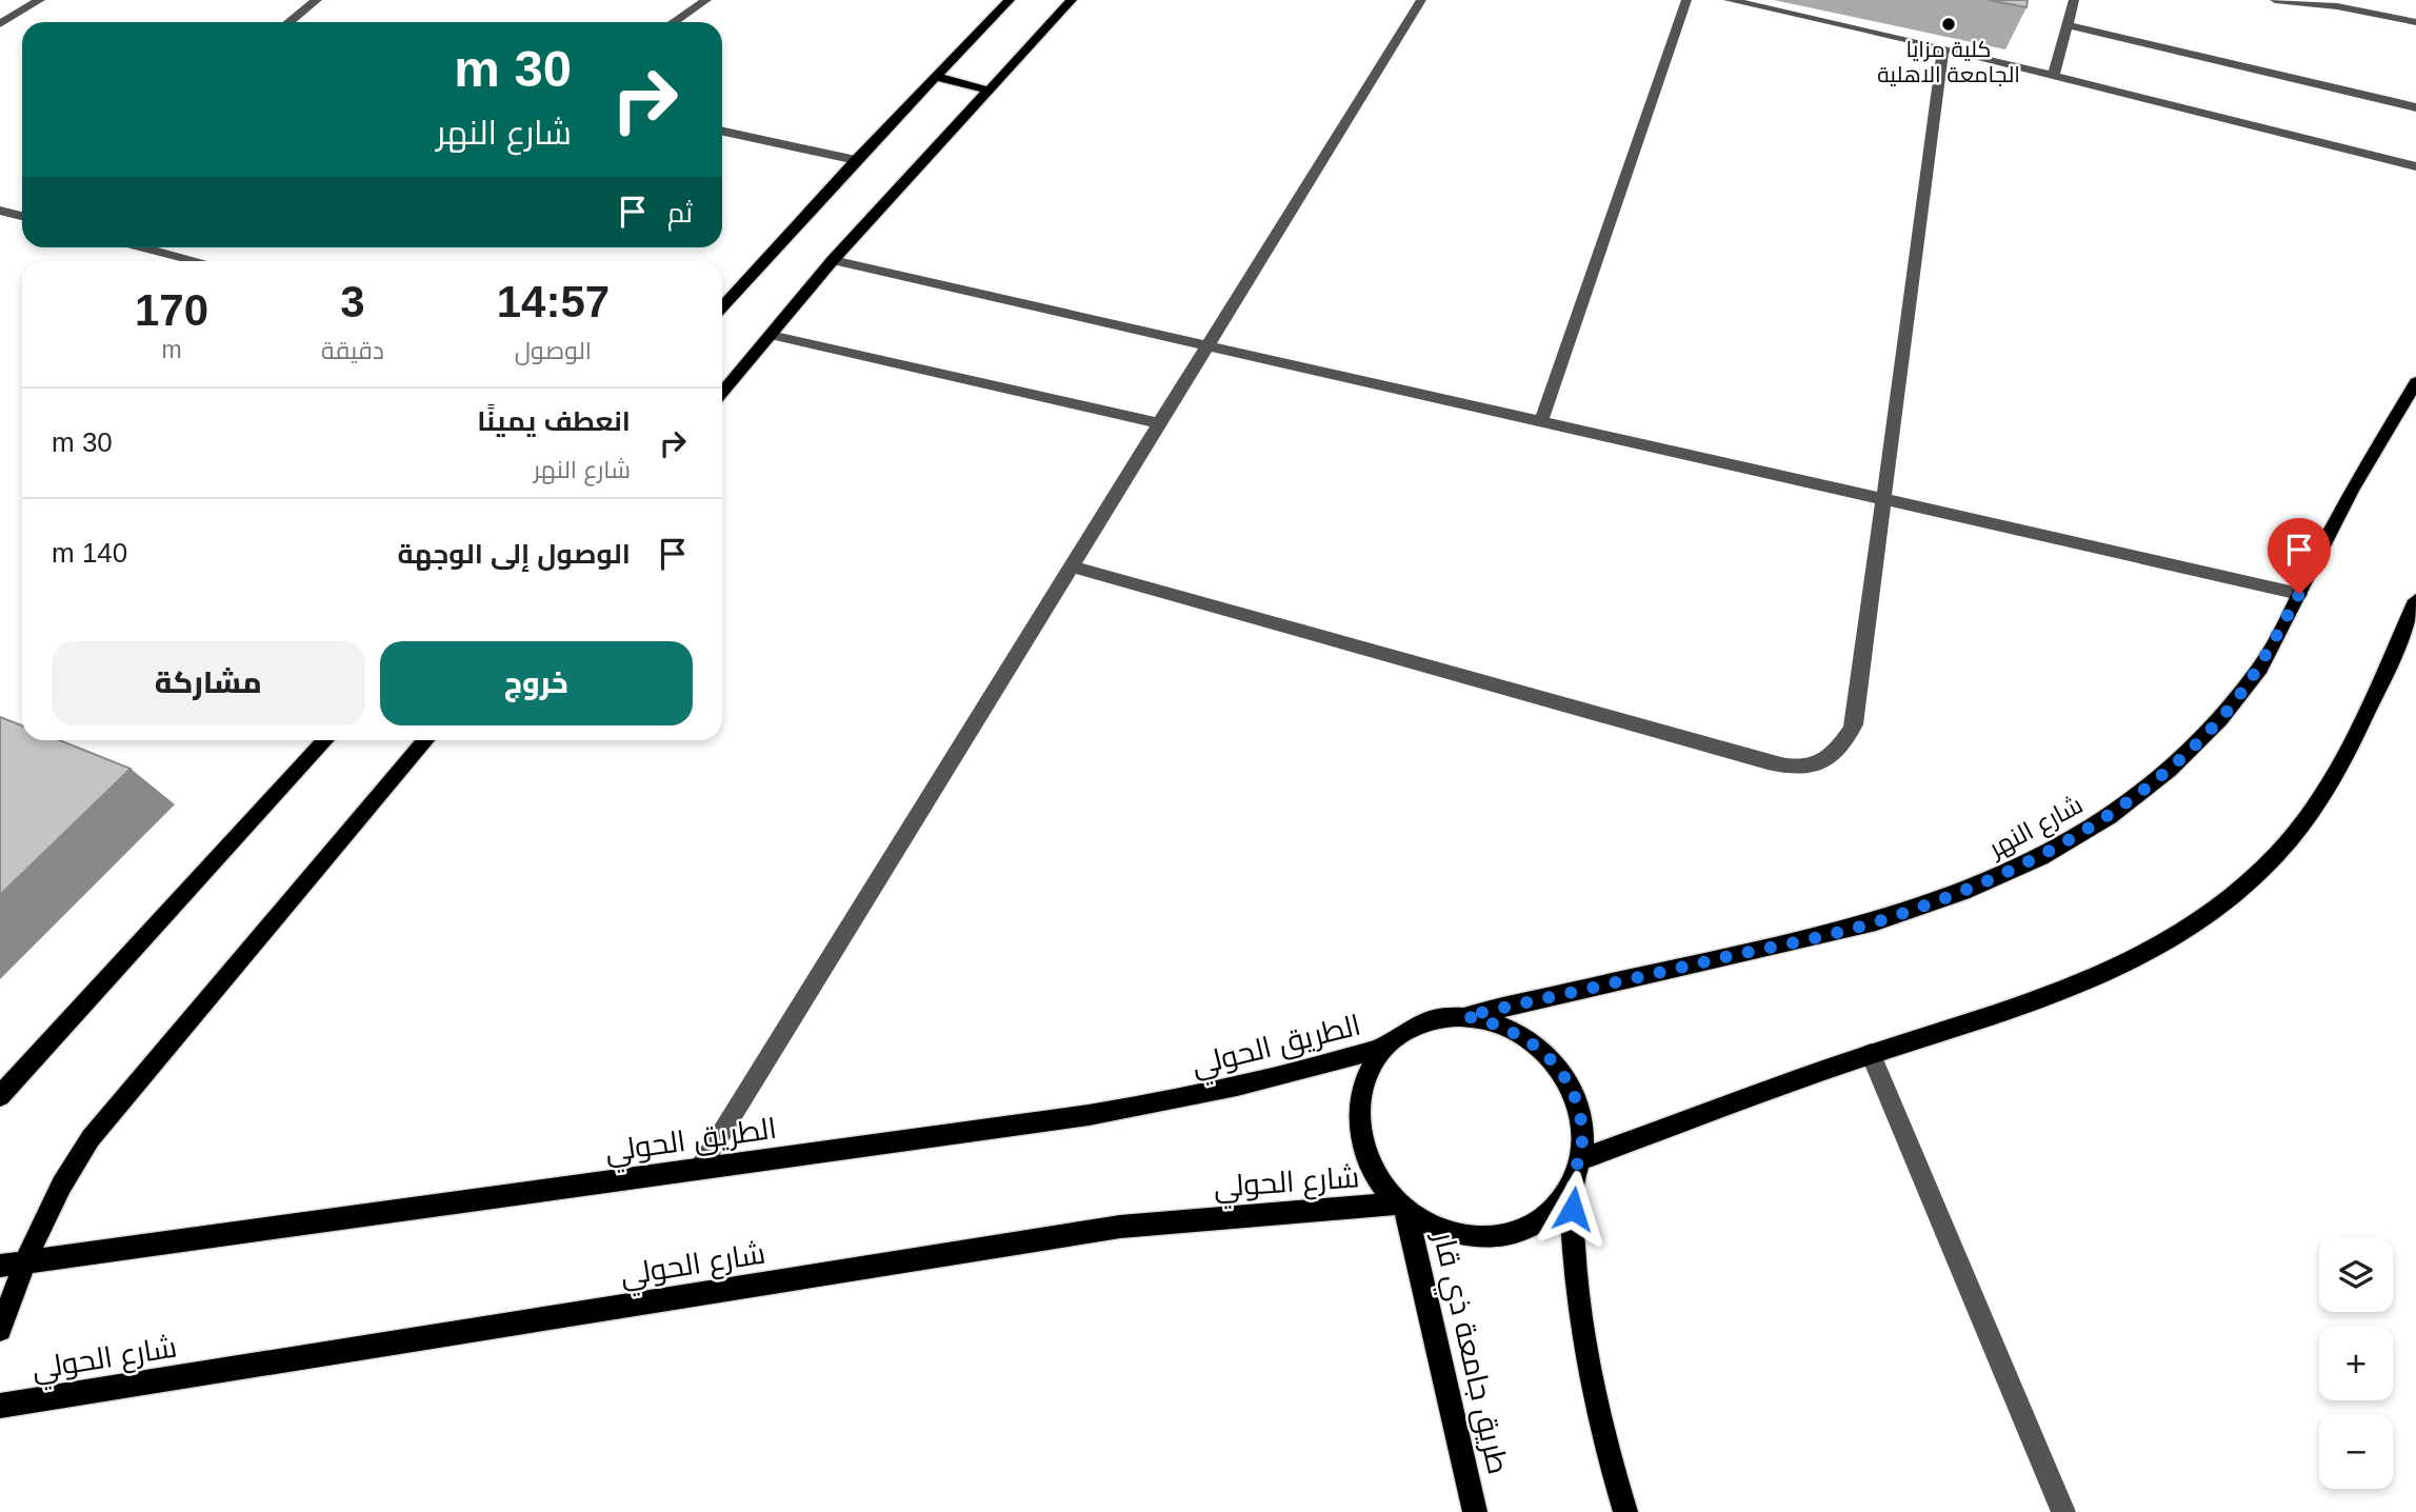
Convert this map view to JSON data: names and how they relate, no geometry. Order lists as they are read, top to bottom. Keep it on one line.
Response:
{"streets":{"main road":["شارع النهر","الطريق الحولي","شارع الحولي","طريق جامعة ذي قار"]},"crossings":[["شارع النهر","الطريق الحولي"],["شارع النهر","شارع الحولي"],["شارع النهر","طريق جامعة ذي قار"],["الطريق الحولي","شارع الحولي"],["الطريق الحولي","طريق جامعة ذي قار"],["شارع الحولي","طريق جامعة ذي قار"]],"places":["كلية مزايا الجامعة الاهلية"],"page":{"turn":["30 m","شارع النهر"],"then":"ثم","eta":["14:57","الوصول","3","دقيقة","170","m"],"list":[{"name":"انعطف يمينًا","note":"شارع النهر","value":"30 m"},{"name":"الوصول إلى الوجهة","value":"140 m"}],"buttons":["خروج","مشاركة"],"map_buttons":["+","−"]}}
